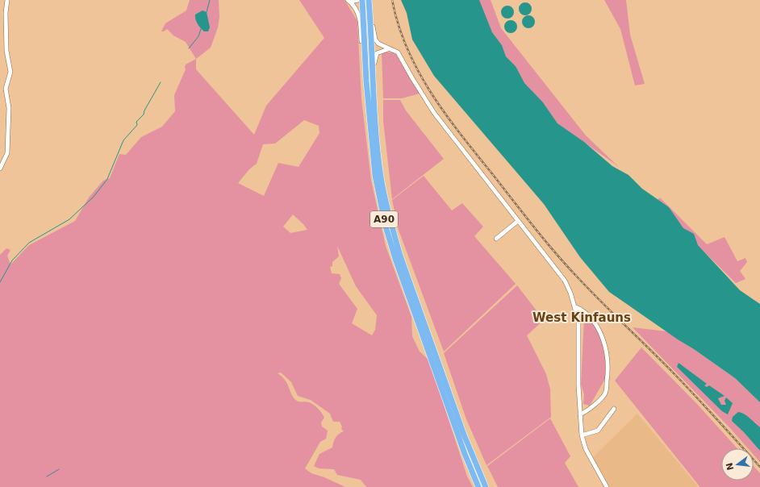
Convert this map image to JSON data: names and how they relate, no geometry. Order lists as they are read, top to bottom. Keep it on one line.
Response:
{"streets":{"highway":["A90"]},"districts":["West Kinfauns"],"north":"left"}
